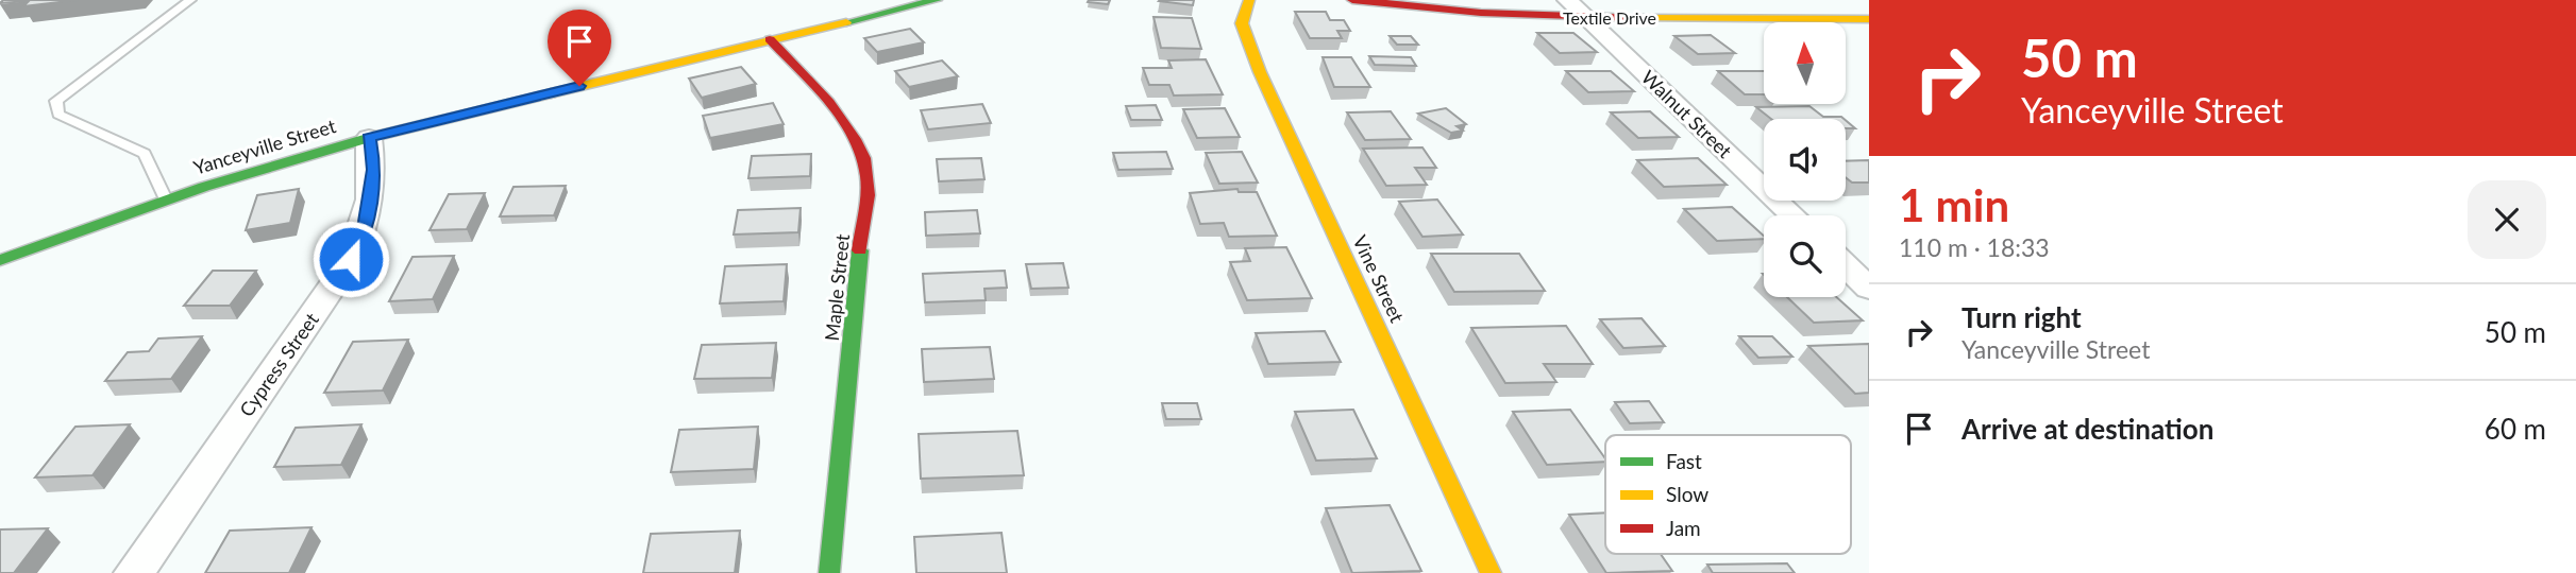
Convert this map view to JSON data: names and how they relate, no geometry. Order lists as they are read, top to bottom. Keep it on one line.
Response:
{"streets":{"street":["Textile Drive","Walnut Street","Yanceyville Street","Vine Street","Maple Street","Cypress Street"]},"crossings":[["Textile Drive","Walnut Street"],["Yanceyville Street","Maple Street"],["Yanceyville Street","Cypress Street"]],"legend":["Fast","Slow","Jam"],"north":"top","page":{"turn":["50 m","Yanceyville Street"],"heading":["1 min","110 m · 18:33"],"list":[{"name":"Turn right","note":"Yanceyville Street","value":"50 m"},{"name":"Arrive at destination","value":"60 m"}]}}
